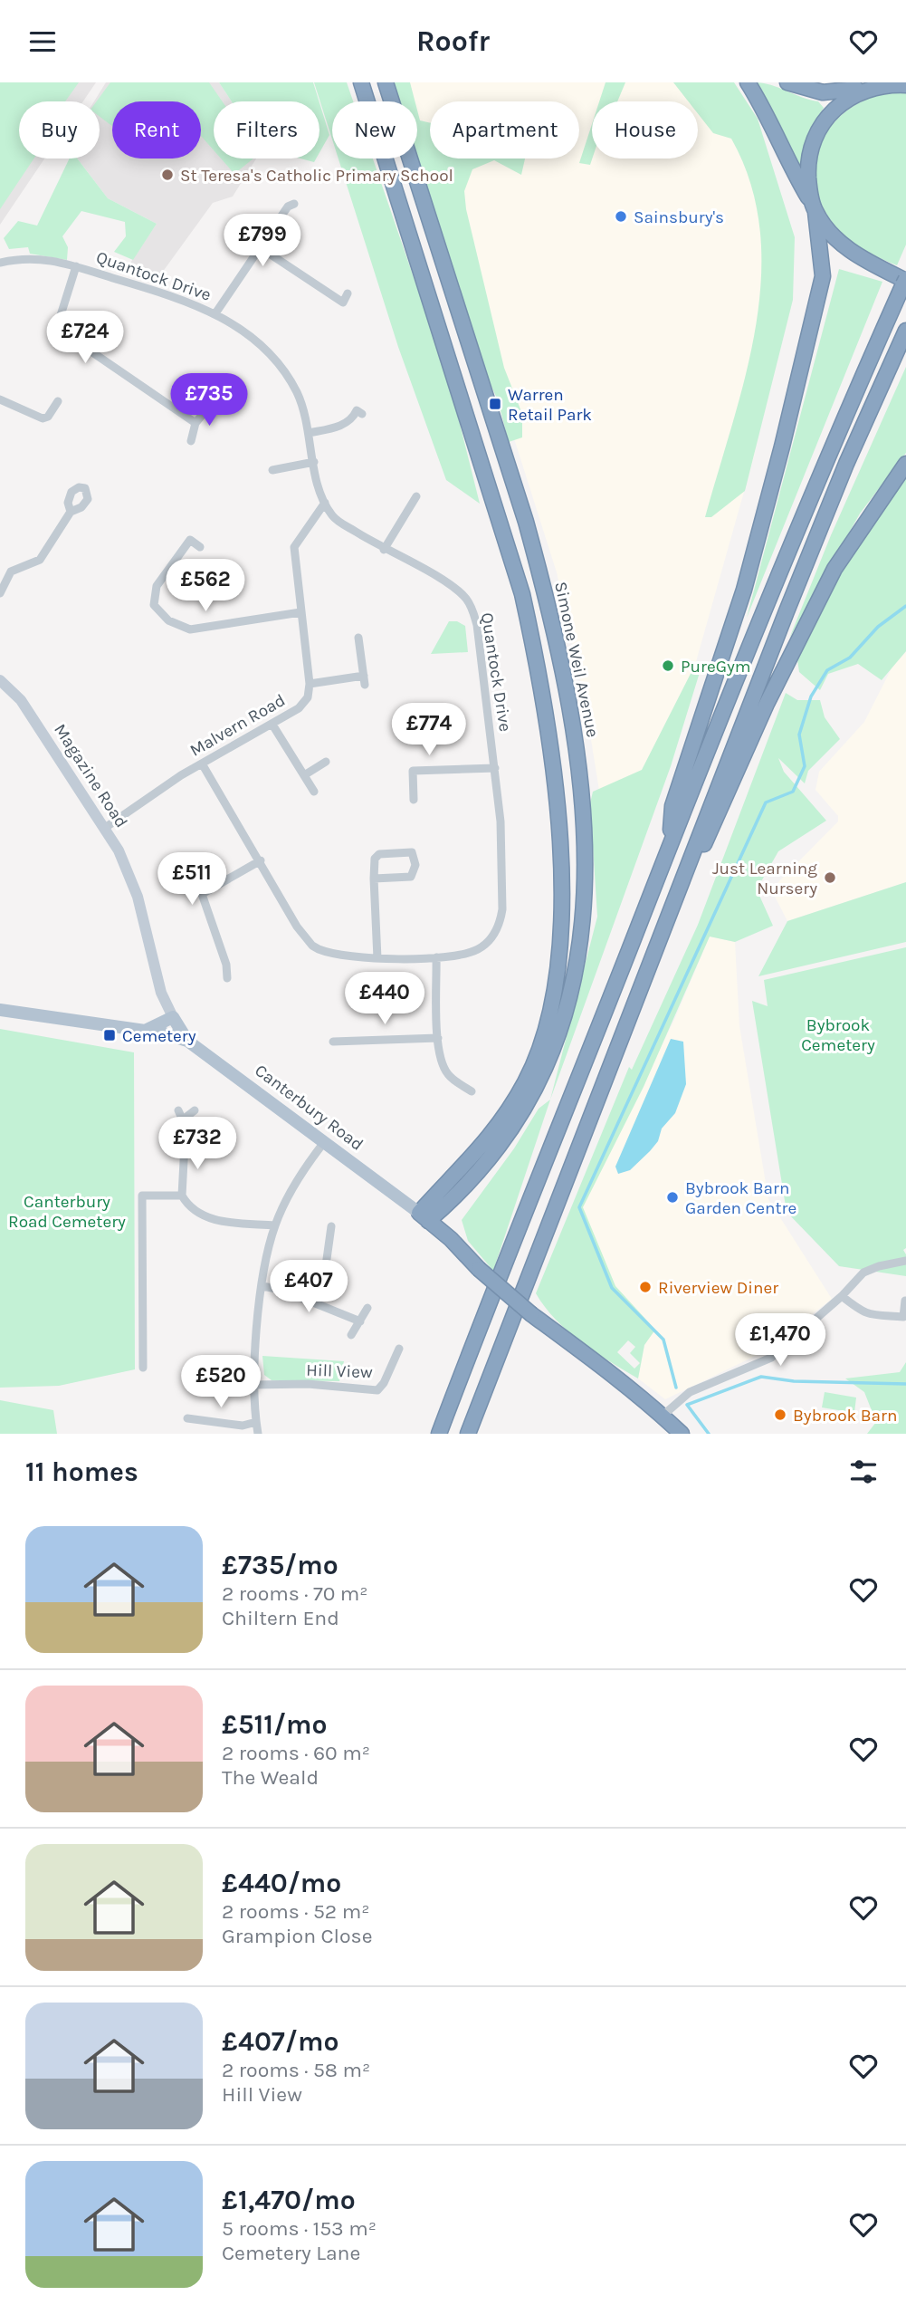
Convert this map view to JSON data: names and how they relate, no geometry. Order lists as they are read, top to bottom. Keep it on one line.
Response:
{"streets":{"highway":["Simone Weil Avenue","Canterbury Road"],"main road":["Magazine Road"],"street":["Quantock Drive","Malvern Road","Hill View"]},"crossings":[["Quantock Drive","Malvern Road"],["Simone Weil Avenue","Canterbury Road"],["Malvern Road","Magazine Road"],["Magazine Road","Canterbury Road"]],"parks":["Bybrook Cemetery","Canterbury Road Cemetery"],"places":{"other":["St Teresa's Catholic Primary School","Sainsbury's","PureGym","Just Learning Nursery","Bybrook Barn Garden Centre","Riverview Diner","Bybrook Barn"],"transit":["Warren Retail Park","Cemetery"]},"page":{"header":"Roofr","chip":["Buy","Rent","Filters","New","Apartment","House"],"price":["£799","£724","£735","£562","£774","£511","£440","£732","£407","£1,470","£520"],"heading":"11 homes","list":[{"name":"£735/mo","note":"2 rooms · 70 m² · Chiltern End"},{"name":"£511/mo","note":"2 rooms · 60 m² · The Weald"},{"name":"£440/mo","note":"2 rooms · 52 m² · Grampion Close"},{"name":"£407/mo","note":"2 rooms · 58 m² · Hill View"},{"name":"£1,470/mo","note":"5 rooms · 153 m² · Cemetery Lane"}]}}
